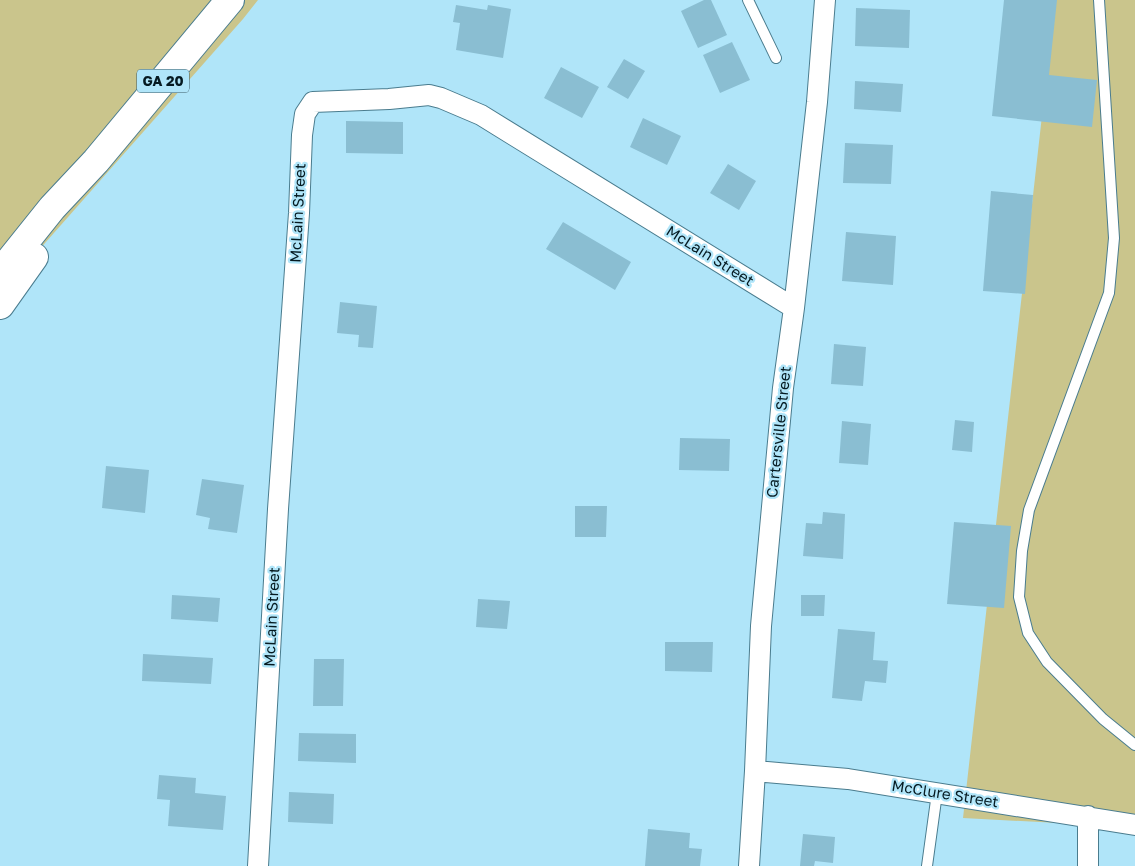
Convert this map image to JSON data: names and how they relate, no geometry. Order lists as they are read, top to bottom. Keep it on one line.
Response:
{"streets":{"highway":["GA 20"],"street":["McLain Street","Cartersville Street","McClure Street"]},"crossings":[["McLain Street","Cartersville Street"],["Cartersville Street","McClure Street"]]}
